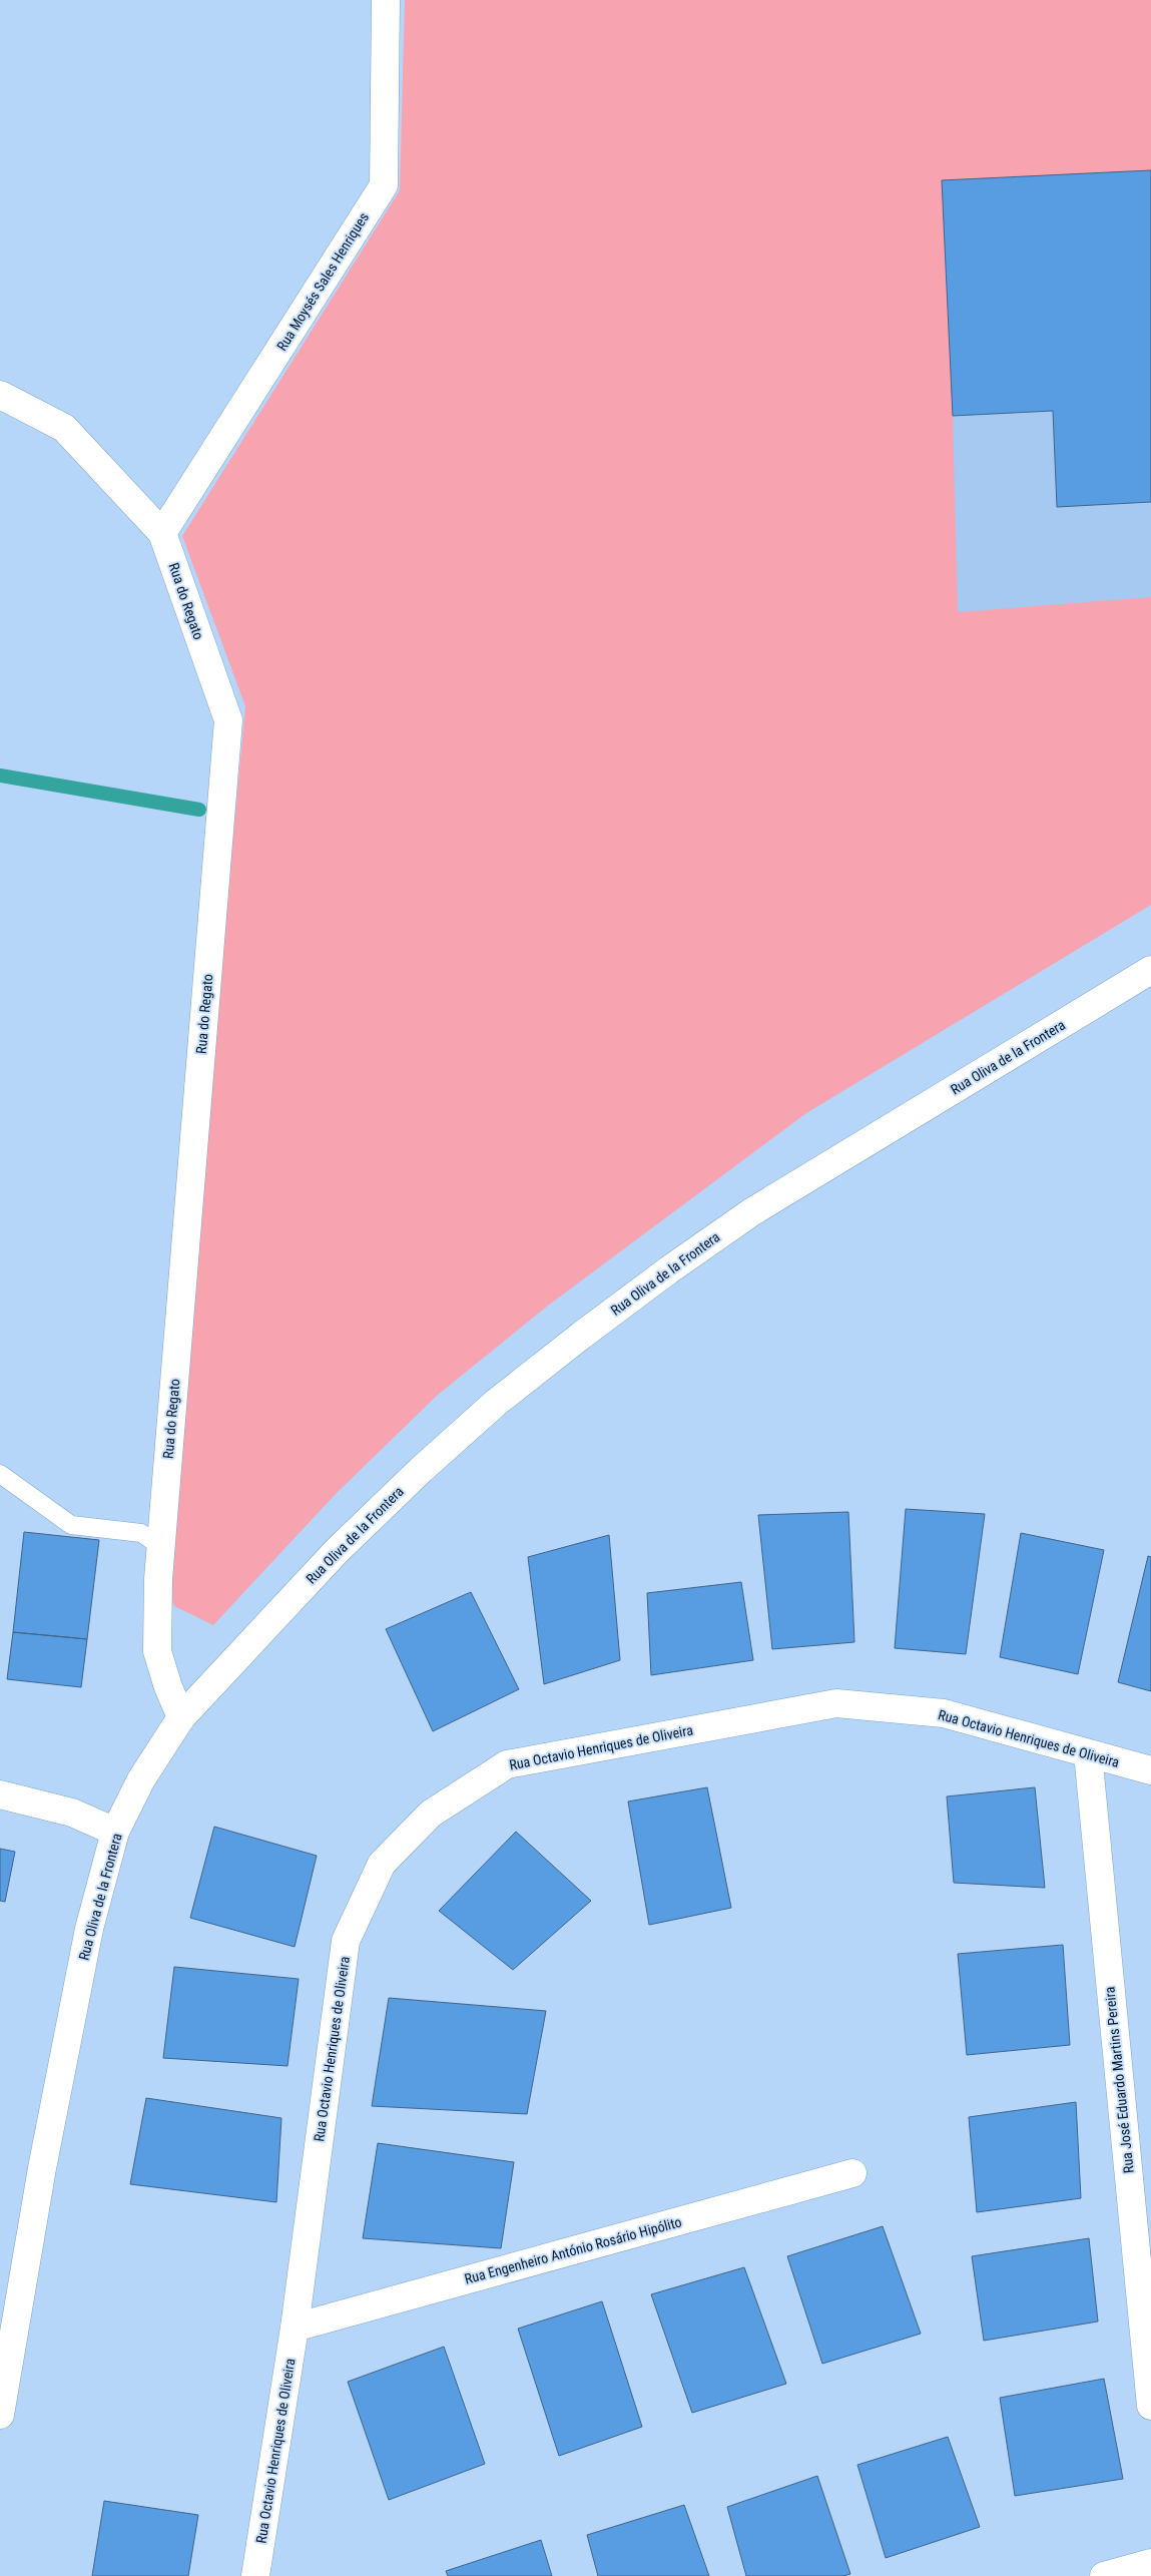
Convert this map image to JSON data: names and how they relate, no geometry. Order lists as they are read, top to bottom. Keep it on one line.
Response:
{"streets":{"street":["Rua Moysés Sales Henriques","Rua do Regato","Rua Oliva de la Frontera","Rua Octavio Henriques de Oliveira","Rua José Eduardo Martins Pereira","Rua Engenheiro António Rosário Hipólito"]},"crossings":[["Rua Moysés Sales Henriques","Rua do Regato"],["Rua do Regato","Rua Oliva de la Frontera"],["Rua Octavio Henriques de Oliveira","Rua José Eduardo Martins Pereira"],["Rua Octavio Henriques de Oliveira","Rua Engenheiro António Rosário Hipólito"]]}
